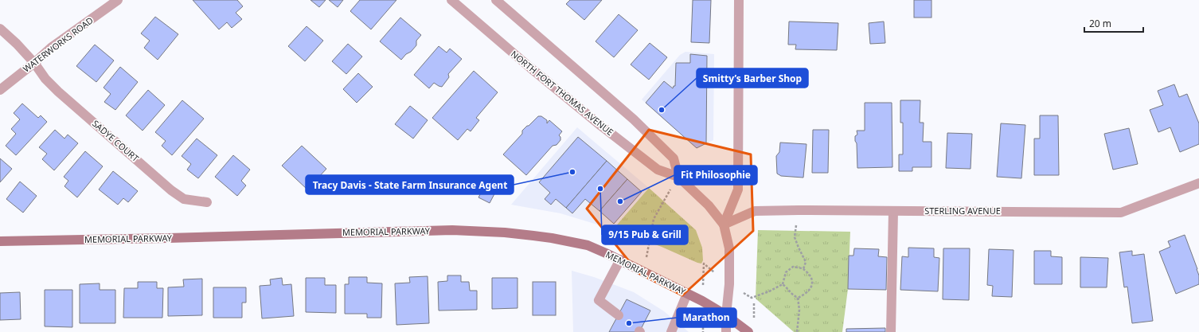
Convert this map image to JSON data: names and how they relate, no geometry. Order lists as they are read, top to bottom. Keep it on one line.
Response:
{"streets":{"main road":["MEMORIAL PARKWAY"],"street":["WATERWORKS ROAD","NORTH FORT THOMAS AVENUE","SADYE COURT","STERLING AVENUE"]},"crossings":[["WATERWORKS ROAD","SADYE COURT"],["NORTH FORT THOMAS AVENUE","STERLING AVENUE"],["NORTH FORT THOMAS AVENUE","MEMORIAL PARKWAY"]],"places":["Smitty’s Barber Shop","Tracy Davis - State Farm Insurance Agent","9/15 Pub & Grill","Fit Philosophie","Marathon"],"scale_bar":"20 m"}
